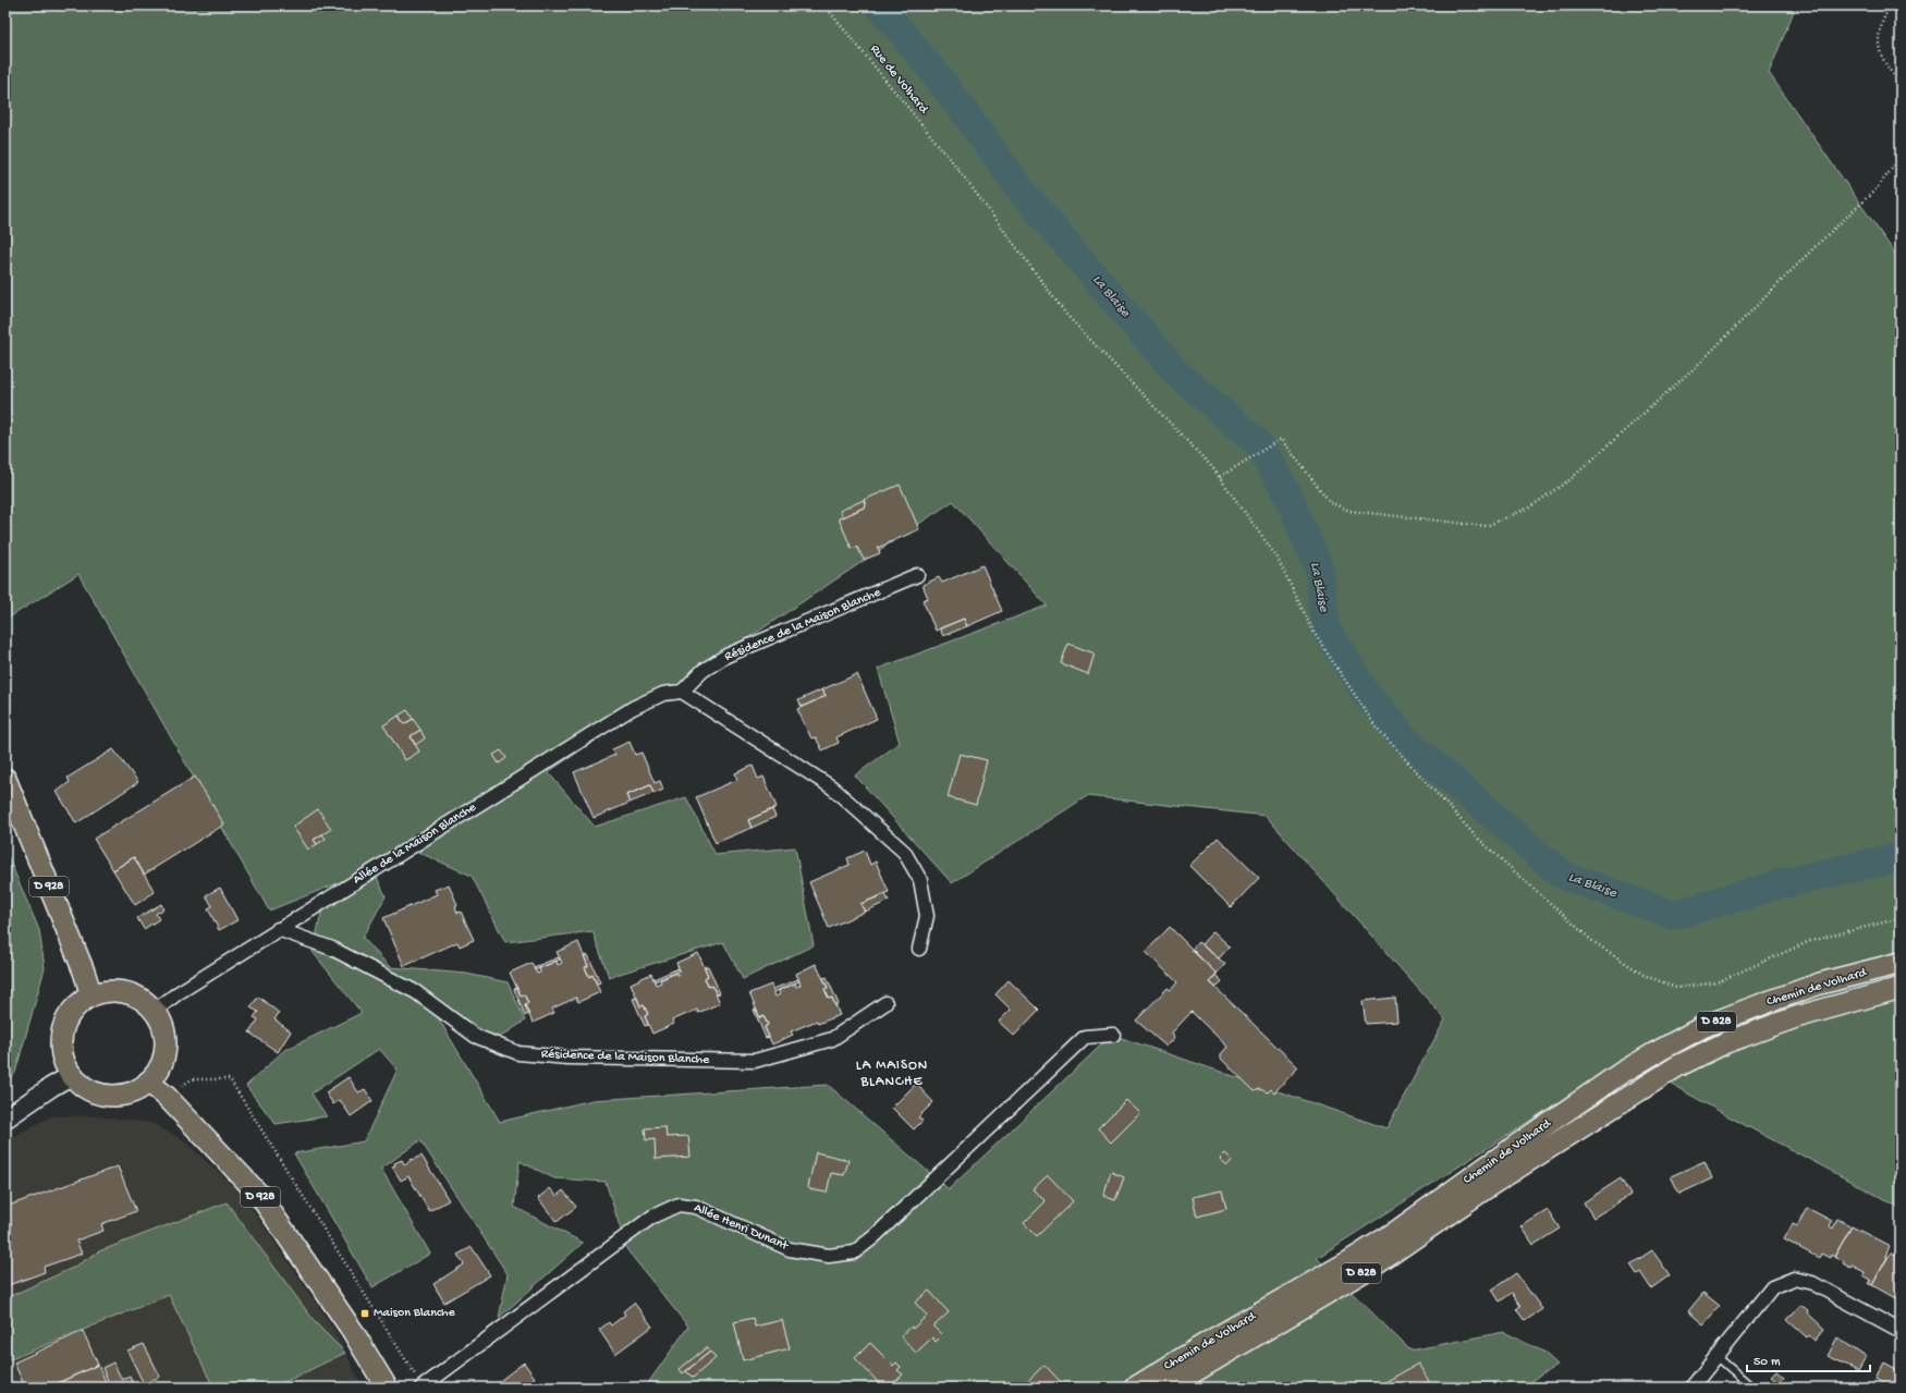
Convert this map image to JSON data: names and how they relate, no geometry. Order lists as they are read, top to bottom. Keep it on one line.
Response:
{"streets":{"main road":["D 928","Chemin de Volhard","D 828"],"street":["Résidence de la Maison Blanche","Allée de la Maison Blanche","Allée Henri Dunant"],"path":["Rue de Volhard"]},"crossings":[["Résidence de la Maison Blanche","Allée de la Maison Blanche"],["Allée de la Maison Blanche","D 928"]],"districts":["LA MAISON BLANCHE"],"water":["La Blaise"],"places":{"transit":["Maison Blanche"]},"scale_bar":"50 m"}
